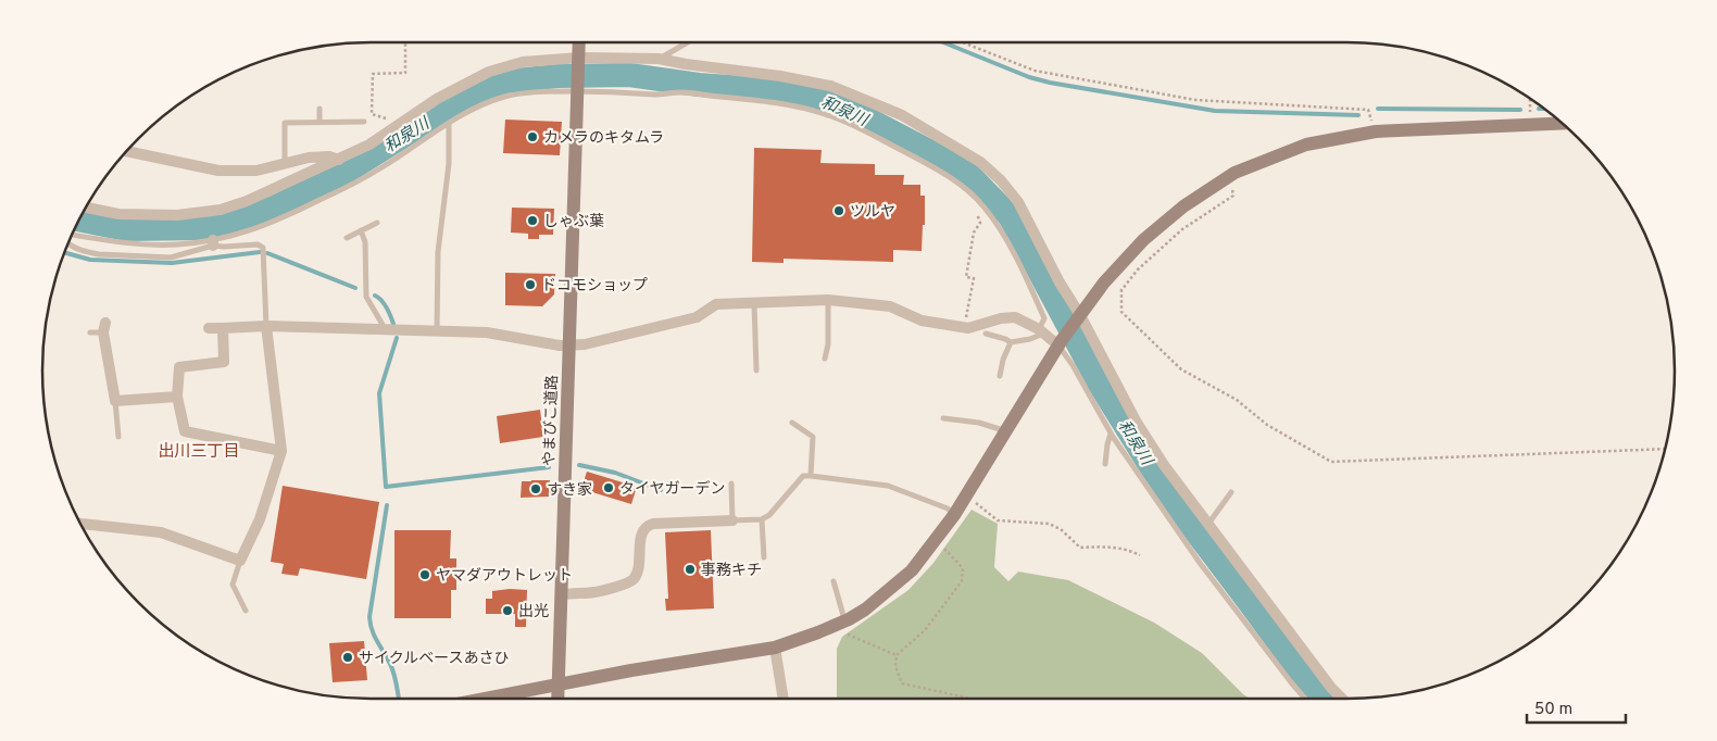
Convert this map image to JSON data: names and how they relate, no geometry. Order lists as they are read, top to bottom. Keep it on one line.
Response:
{"streets":{"street":["やまびこ道路"]},"districts":["出川三丁目"],"water":["和泉川"],"places":["カメラのキタムラ","ツルヤ","しゃぶ葉","ドコモショップ","タイヤガーデン","すき家","事務キチ","ヤマダアウトレット","出光","サイクルベースあさひ"],"scale_bar":"50 m"}
